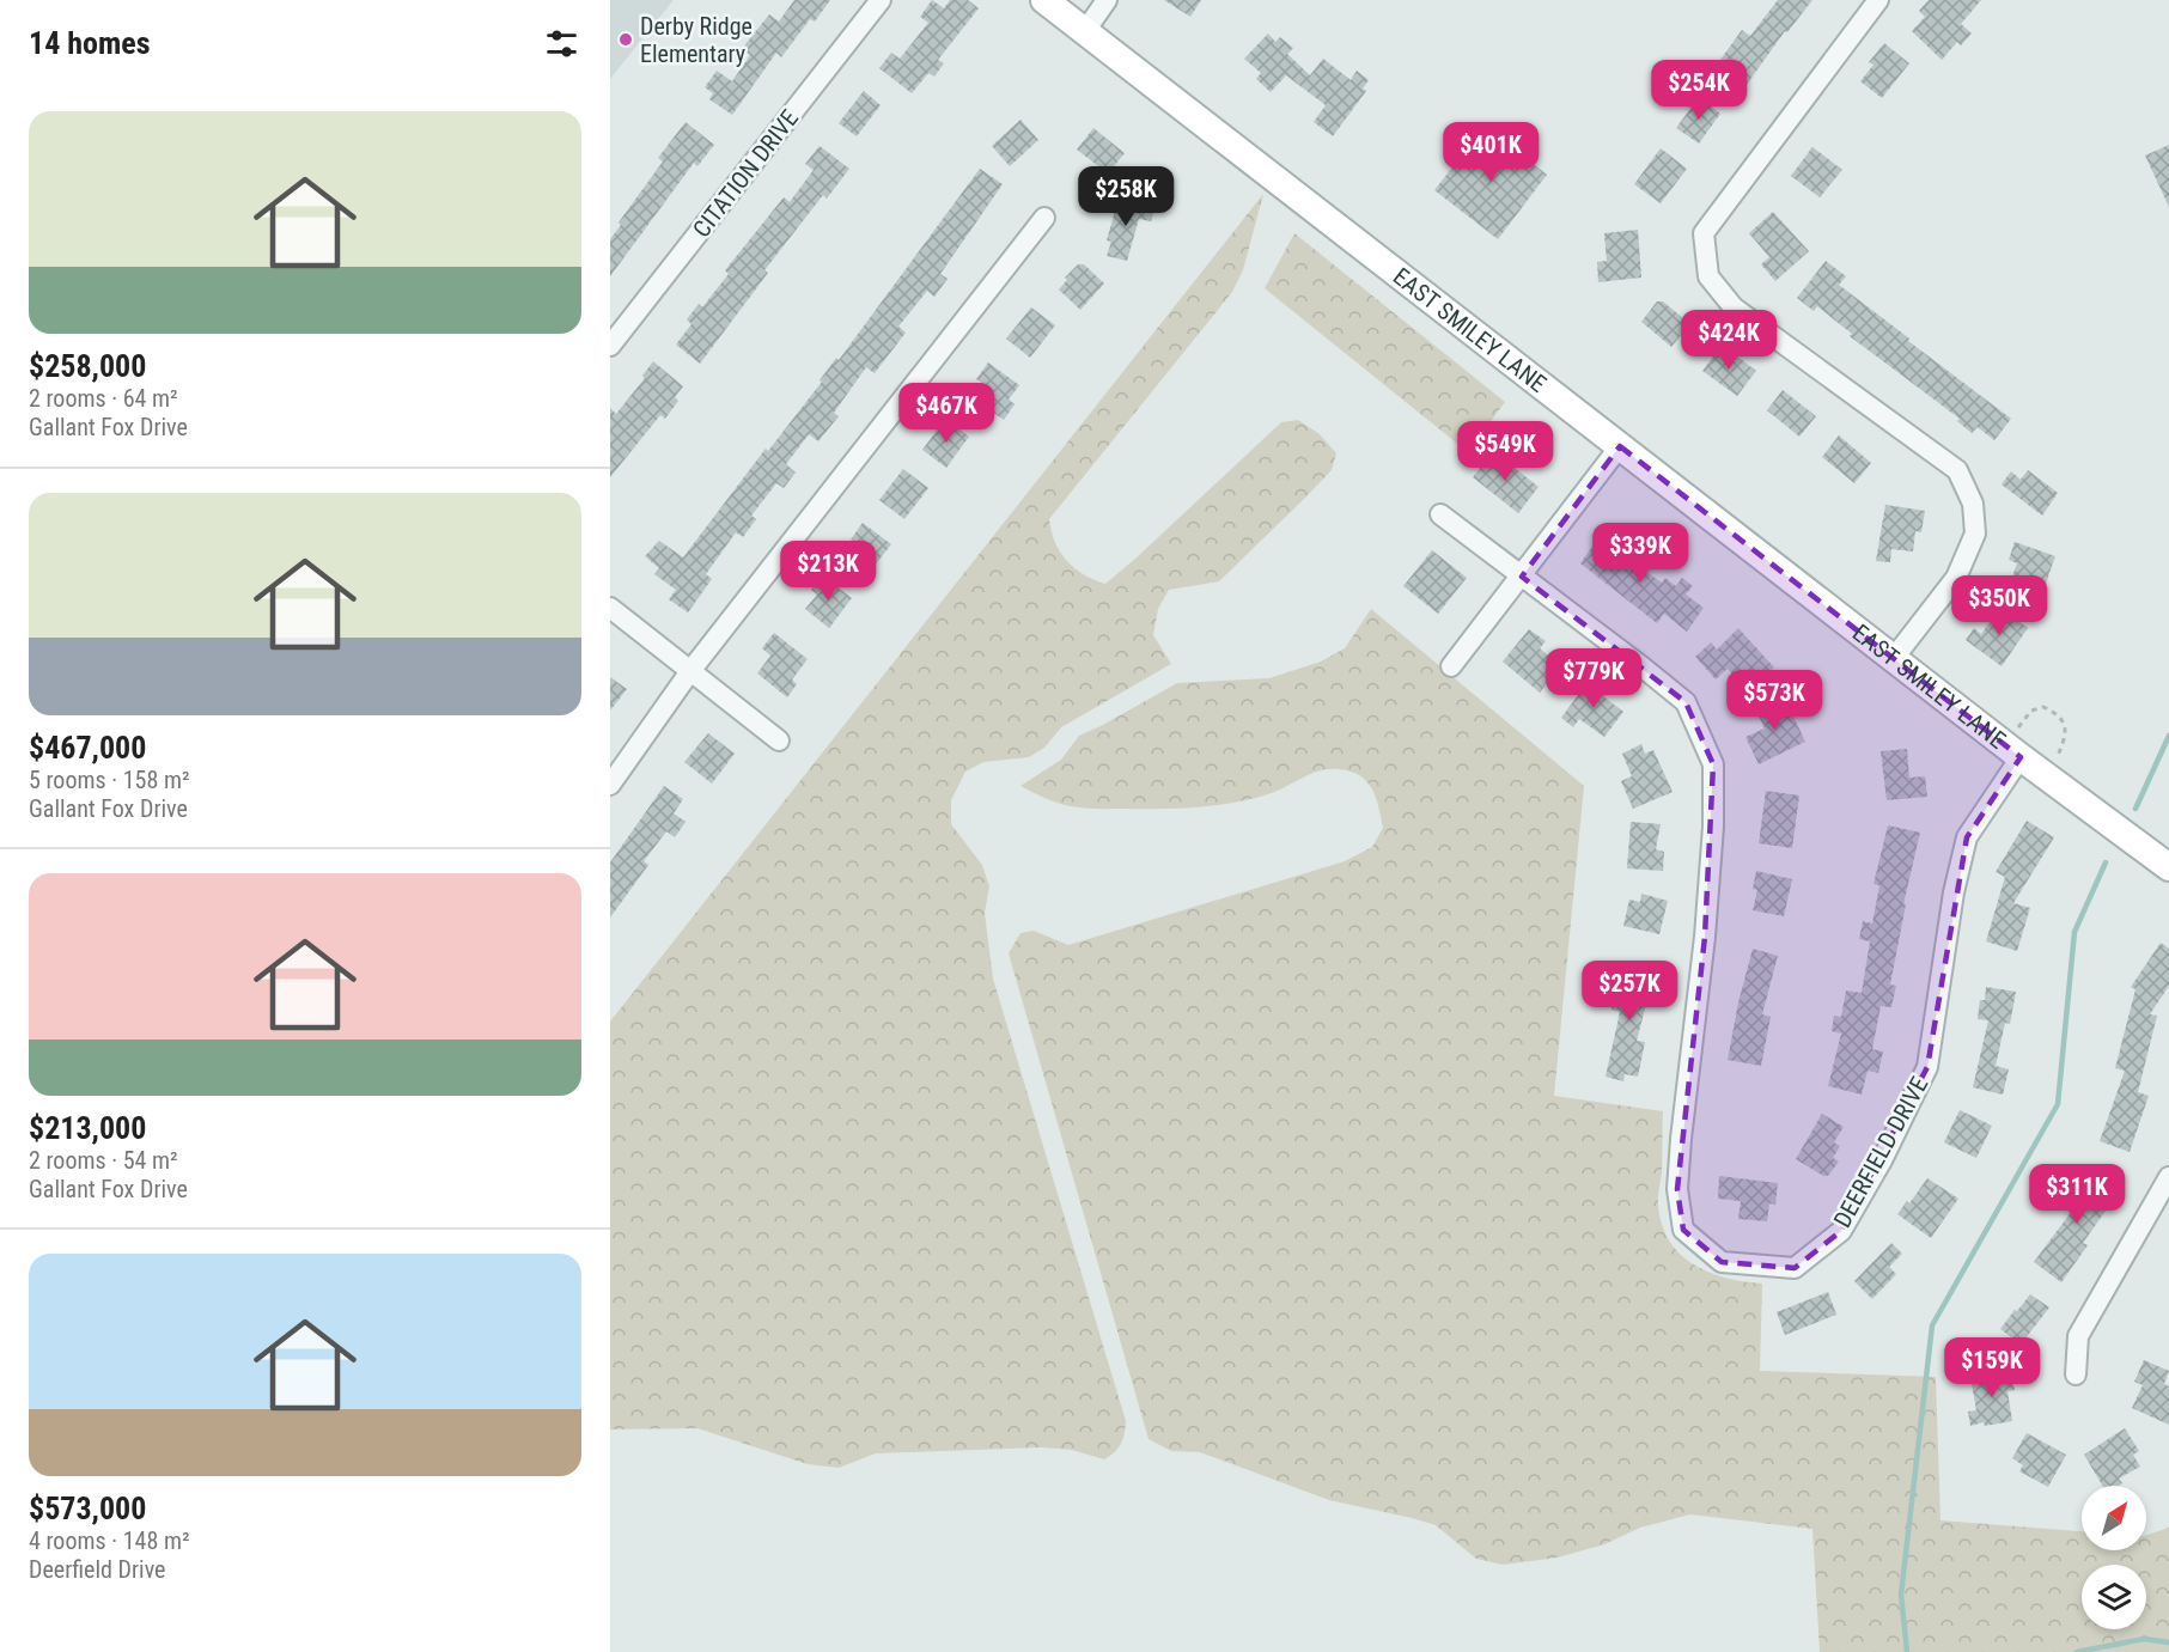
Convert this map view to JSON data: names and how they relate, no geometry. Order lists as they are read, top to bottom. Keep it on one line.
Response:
{"streets":{"street":["CITATION DRIVE","EAST SMILEY LANE","DEERFIELD DRIVE"]},"crossings":[["EAST SMILEY LANE","DEERFIELD DRIVE"]],"places":["Derby Ridge Elementary"],"north":"top right","page":{"heading":"14 homes","price":["$254K","$401K","$258K","$424K","$467K","$549K","$339K","$213K","$350K","$779K","$573K","$257K","$311K","$159K"],"list":[{"name":"$258,000","note":"2 rooms · 64 m² · Gallant Fox Drive"},{"name":"$467,000","note":"5 rooms · 158 m² · Gallant Fox Drive"},{"name":"$213,000","note":"2 rooms · 54 m² · Gallant Fox Drive"},{"name":"$573,000","note":"4 rooms · 148 m² · Deerfield Drive"}]}}
